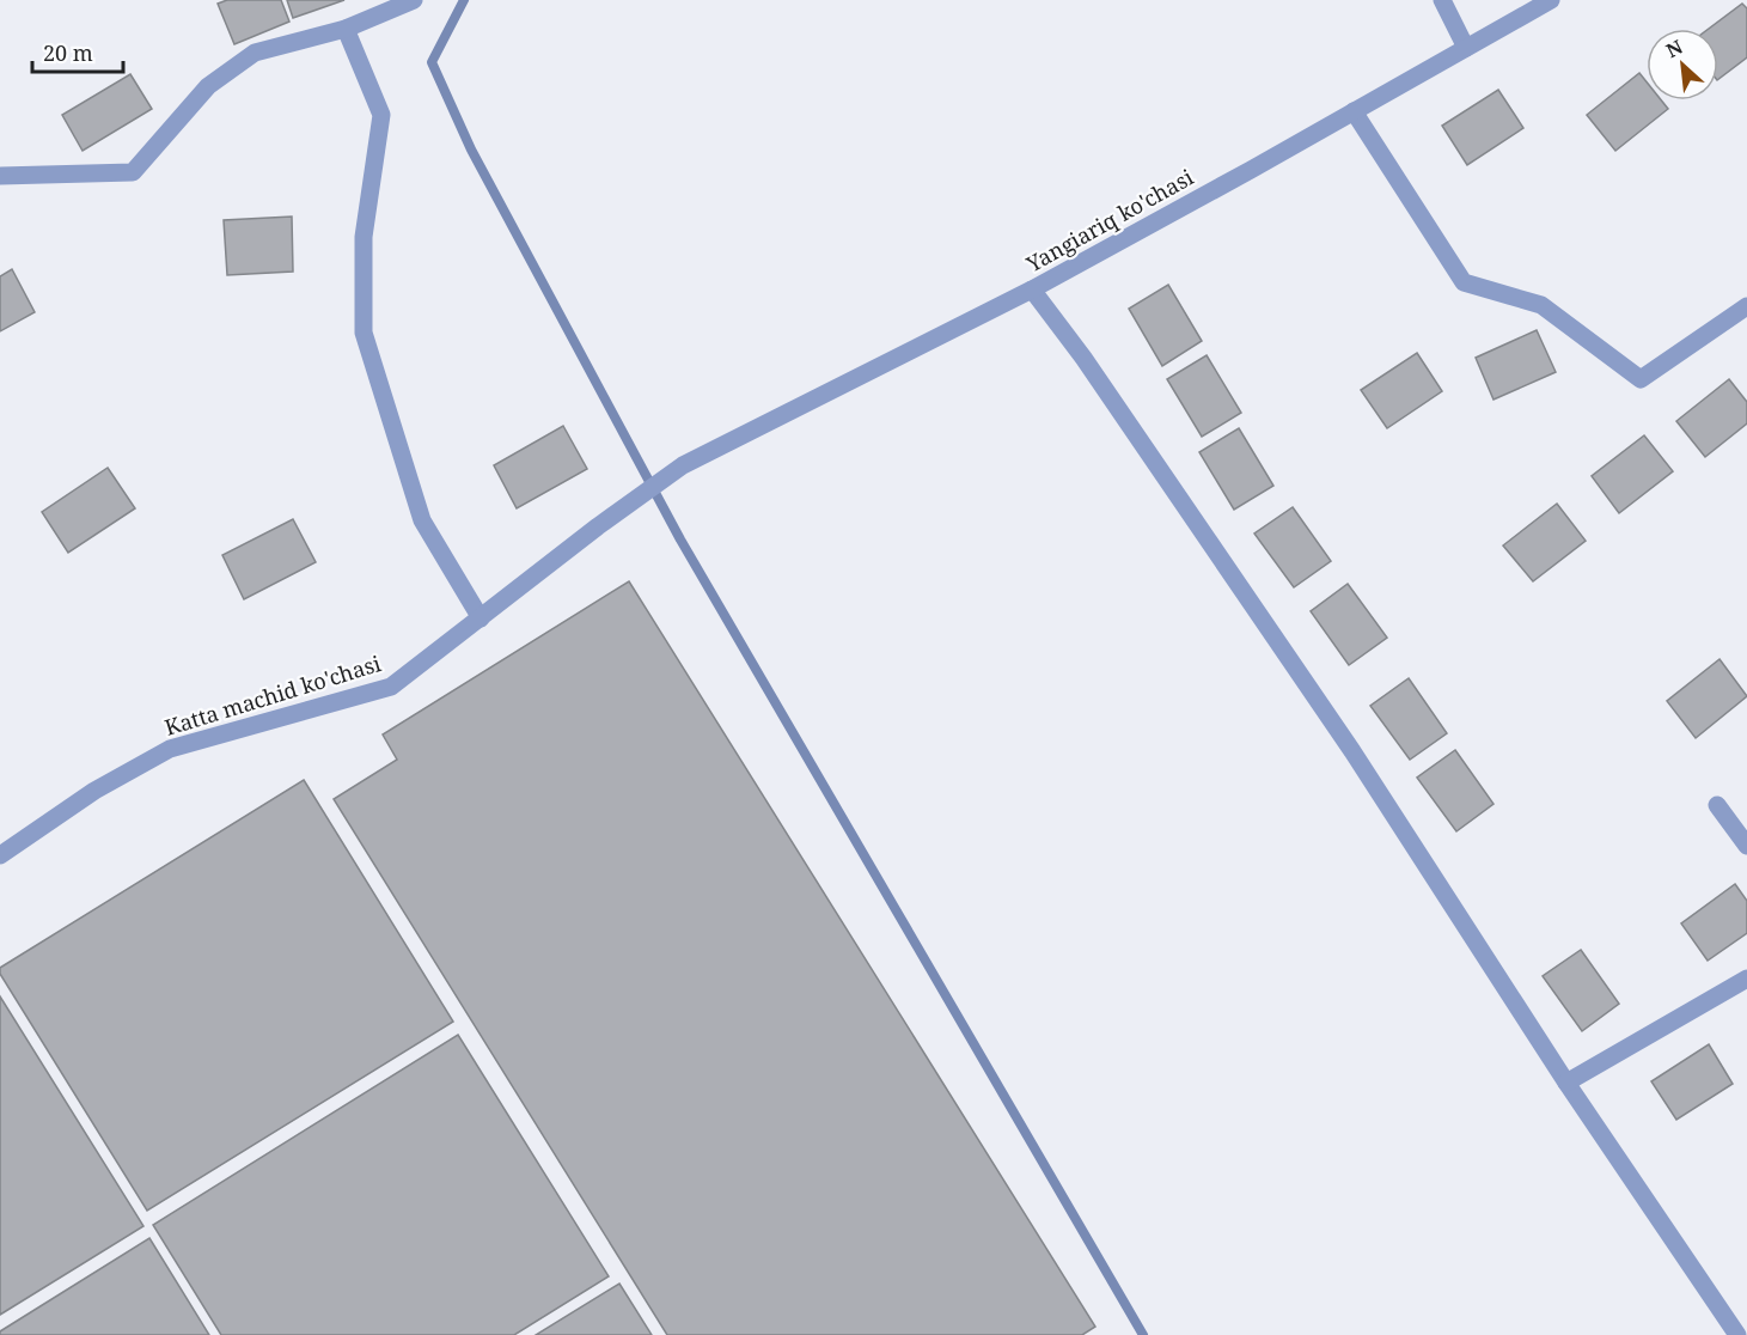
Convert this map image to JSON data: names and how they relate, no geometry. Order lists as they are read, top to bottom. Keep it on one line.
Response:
{"streets":{"street":["Yangiariq ko'chasi","Katta machid ko'chasi"]},"crossings":[["Yangiariq ko'chasi","Katta machid ko'chasi"]],"scale_bar":"20 m","north":"top left"}
